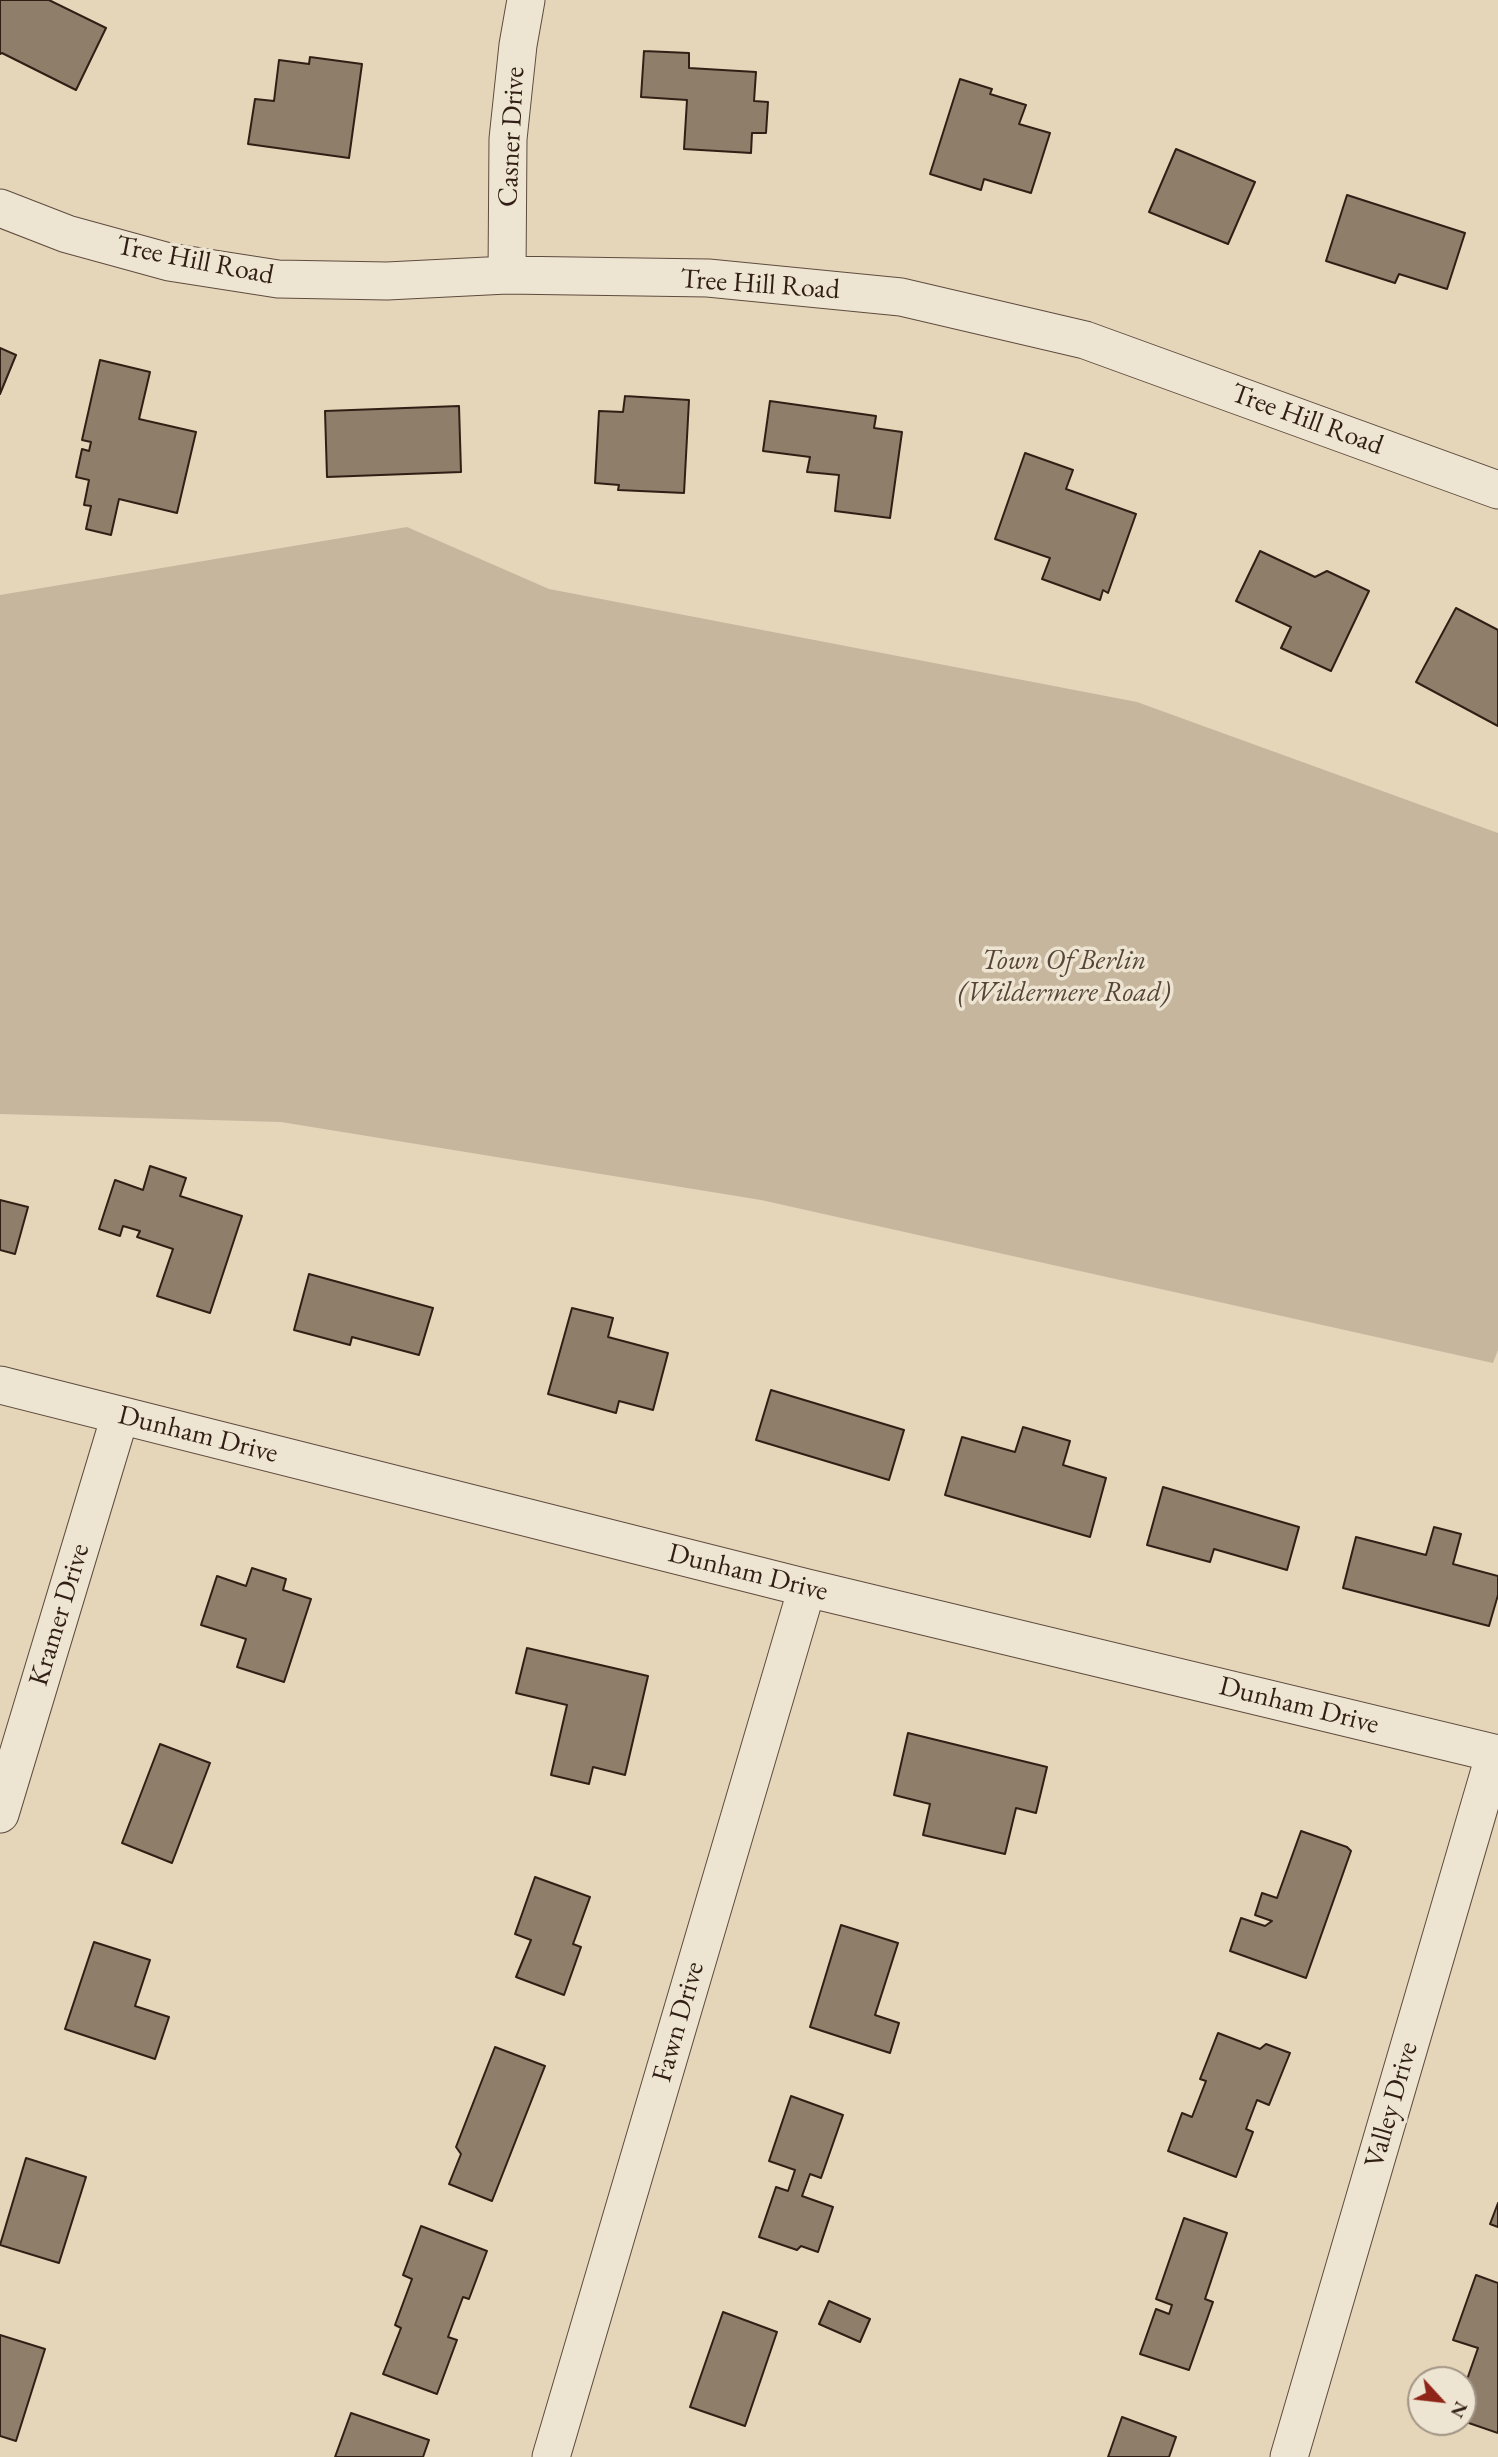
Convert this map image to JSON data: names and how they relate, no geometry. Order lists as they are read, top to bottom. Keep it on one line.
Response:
{"streets":{"street":["Casner Drive","Tree Hill Road","Dunham Drive","Kramer Drive","Fawn Drive","Valley Drive"]},"crossings":[["Casner Drive","Tree Hill Road"],["Dunham Drive","Kramer Drive"],["Dunham Drive","Fawn Drive"],["Dunham Drive","Valley Drive"]],"parks":["Town Of Berlin (Wildermere Road)"],"north":"bottom right"}
